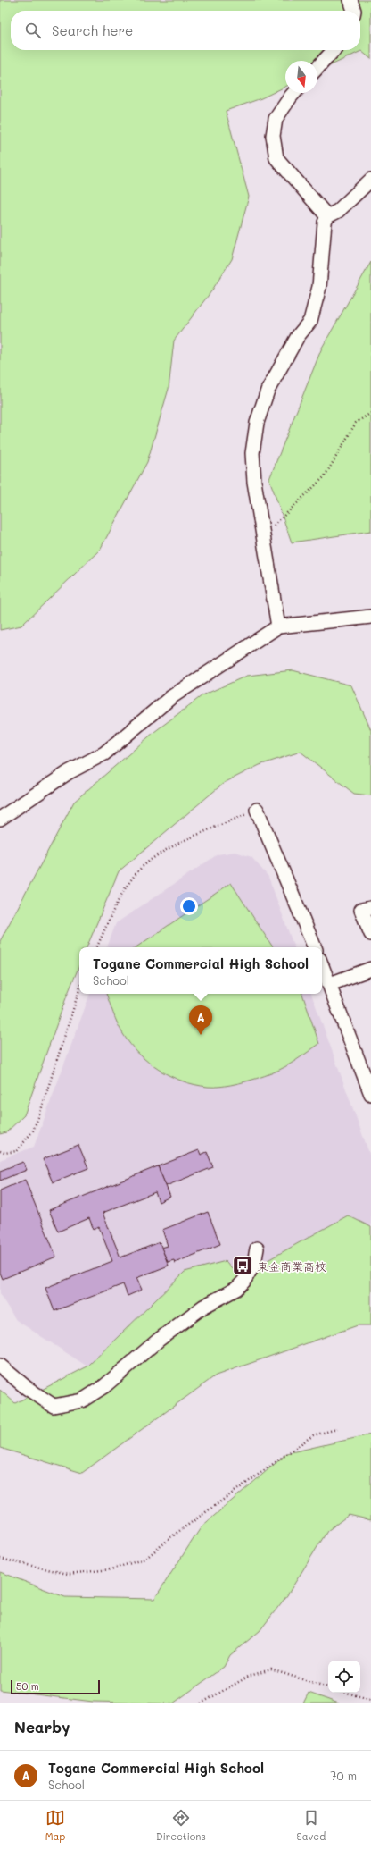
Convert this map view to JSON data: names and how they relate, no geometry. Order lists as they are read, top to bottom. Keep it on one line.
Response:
{"places":{"bus stop":["東金商業高校"]},"scale_bar":"50 m","north":"bottom","page":{"search":"Search here","popup":["Togane Commercial High School","School"],"pins":"A","scale":"50 m","heading":"Nearby","list":[{"mark":"A","name":"Togane Commercial High School","note":"School","value":"70 m"}],"nav":["Map","Directions","Saved"]}}
